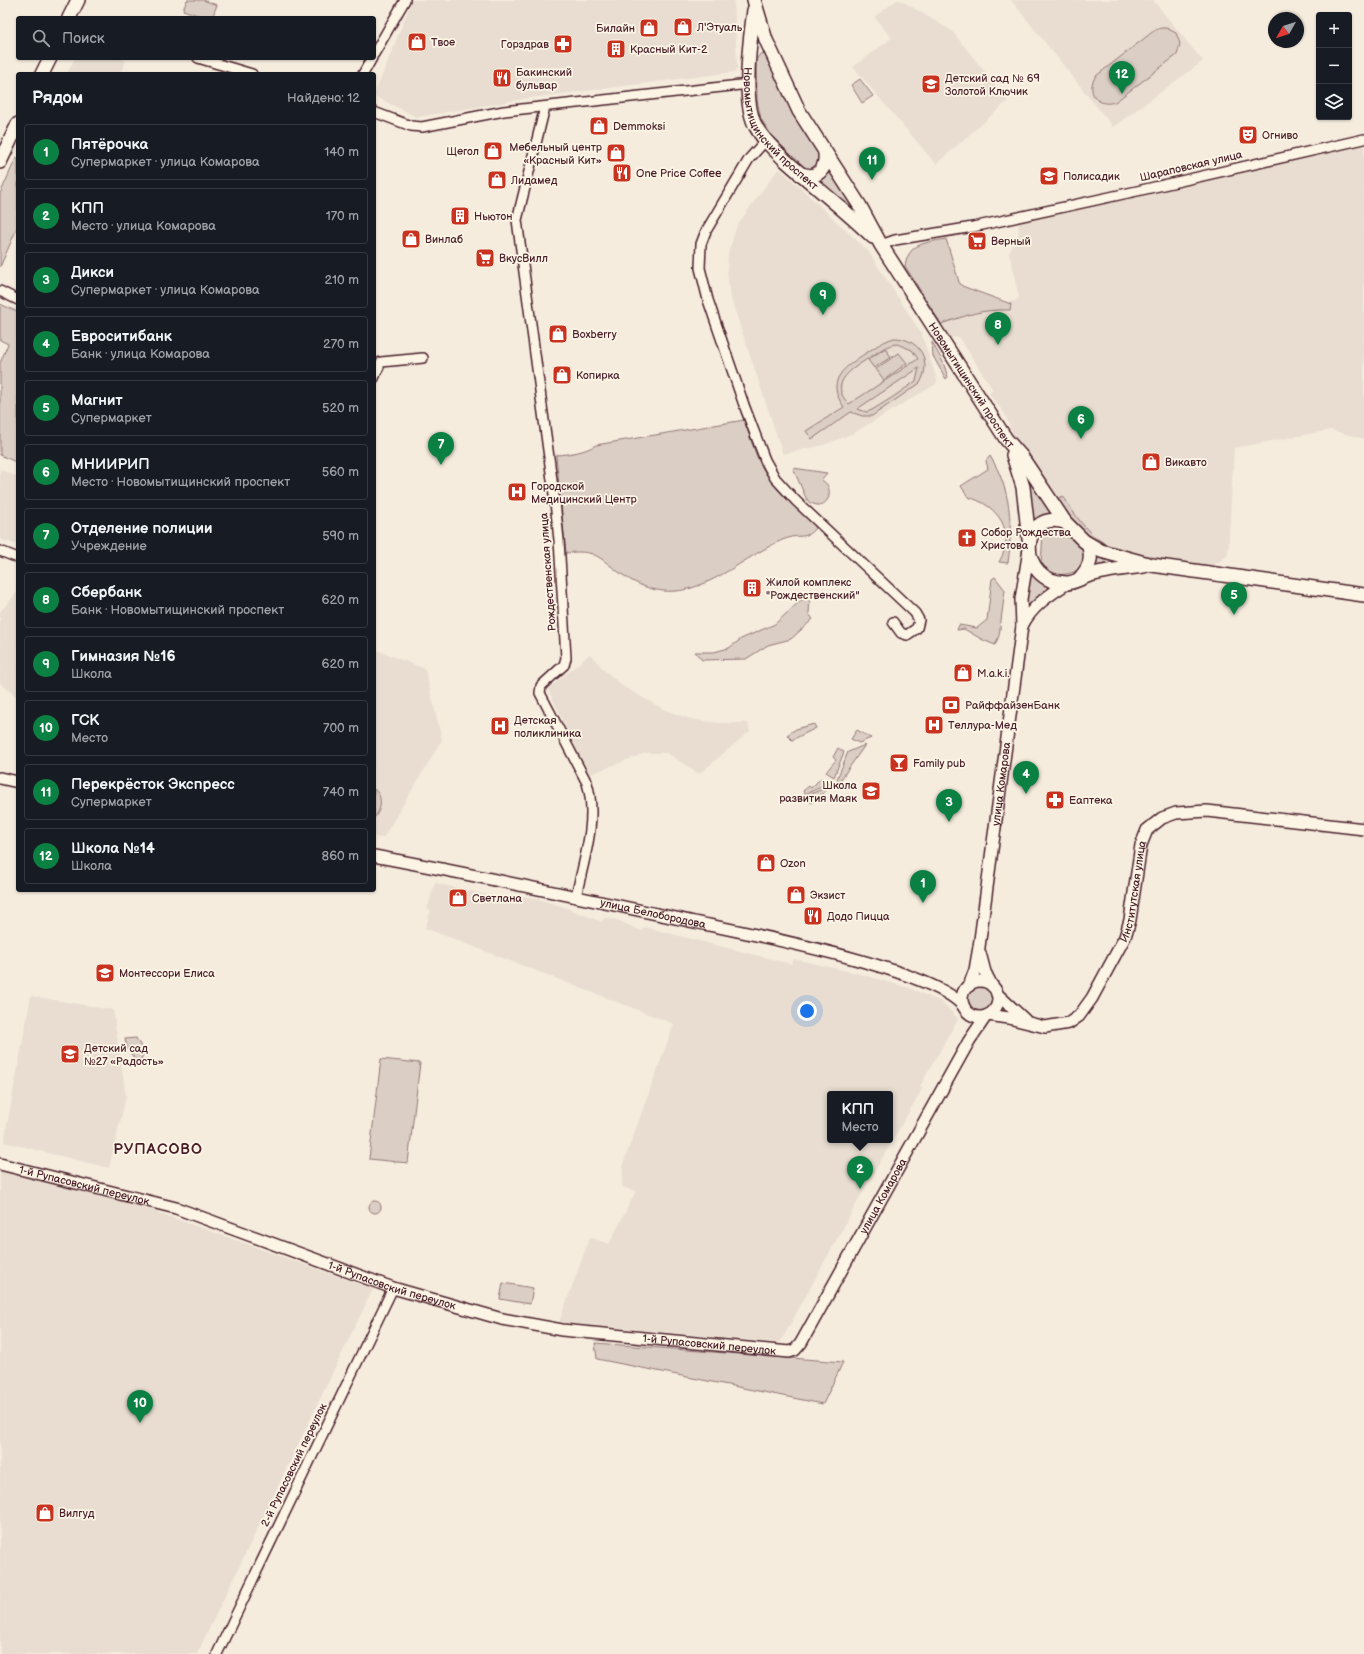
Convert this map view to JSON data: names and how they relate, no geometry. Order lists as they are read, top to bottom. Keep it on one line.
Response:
{"streets":{"main road":["Новомытищинский проспект"],"street":["Шараповская улица","Рождественская улица","улица Комарова","Институтская улица","улица Белобородова","1-й Рупасовский переулок","2-й Рупасовский переулок"]},"crossings":[["Новомытищинский проспект","Шараповская улица"],["Новомытищинский проспект","улица Комарова"],["Рождественская улица","улица Белобородова"],["улица Комарова","Институтская улица"],["улица Комарова","улица Белобородова"],["улица Комарова","1-й Рупасовский переулок"],["Институтская улица","улица Белобородова"],["1-й Рупасовский переулок","2-й Рупасовский переулок"]],"districts":["РУПАСОВО"],"places":{"shop":["Л'Этуаль","Билайн","Твое","Demmoksi","Щегол","Мебельный центр «Красный Кит»","Лидамед","Винлаб","Boxberry","Копирка","Викавто","M.a.k.i.","Ozon","Экзист","Светлана","Вилгуд"],"pharmacy":["Горздрав","Еаптека"],"building":["Красный Кит-2","Ньютон","Жилой комплекс \"Рождественский\""],"restaurant":["Бакинский бульвар","One Price Coffee","Додо Пицца"],"school or university":["Детский сад № 69 Золотой Ключик","Полисадик","Школа развития Маяк","Монтессори Елиса","Детский сад №27 «Радость»"],"theatre":["Огниво"],"supermarket":["Верный","ВкусВилл"],"hospital":["Городской Медицинский Центр","Теллура-Мед","Детская поликлиника"],"church":["Собор Рождества Христова"],"bank":["РайффайзенБанк"],"bar":["Family pub"]},"north":"bottom left","page":{"map_buttons":["+","−"],"search":"Поиск","pins":["12","11","9","8","6","7","5","4","3","1","2","10"],"heading":["Рядом","Найдено: 12"],"list":[{"mark":"1","name":"Пятёрочка","note":"Супермаркет · улица Комарова","value":"140 m"},{"mark":"2","name":"КПП","note":"Место · улица Комарова","value":"170 m"},{"mark":"3","name":"Дикси","note":"Супермаркет · улица Комарова","value":"210 m"},{"mark":"4","name":"Евроситибанк","note":"Банк · улица Комарова","value":"270 m"},{"mark":"5","name":"Магнит","note":"Супермаркет","value":"520 m"},{"mark":"6","name":"МНИИРИП","note":"Место · Новомытищинский проспект","value":"560 m"},{"mark":"7","name":"Отделение полиции","note":"Учреждение","value":"590 m"},{"mark":"8","name":"Сбербанк","note":"Банк · Новомытищинский проспект","value":"620 m"},{"mark":"9","name":"Гимназия №16","note":"Школа","value":"620 m"},{"mark":"10","name":"ГСК","note":"Место","value":"700 m"},{"mark":"11","name":"Перекрёсток Экспресс","note":"Супермаркет","value":"740 m"},{"mark":"12","name":"Школа №14","note":"Школа","value":"860 m"}],"popup":["КПП","Место"]}}
